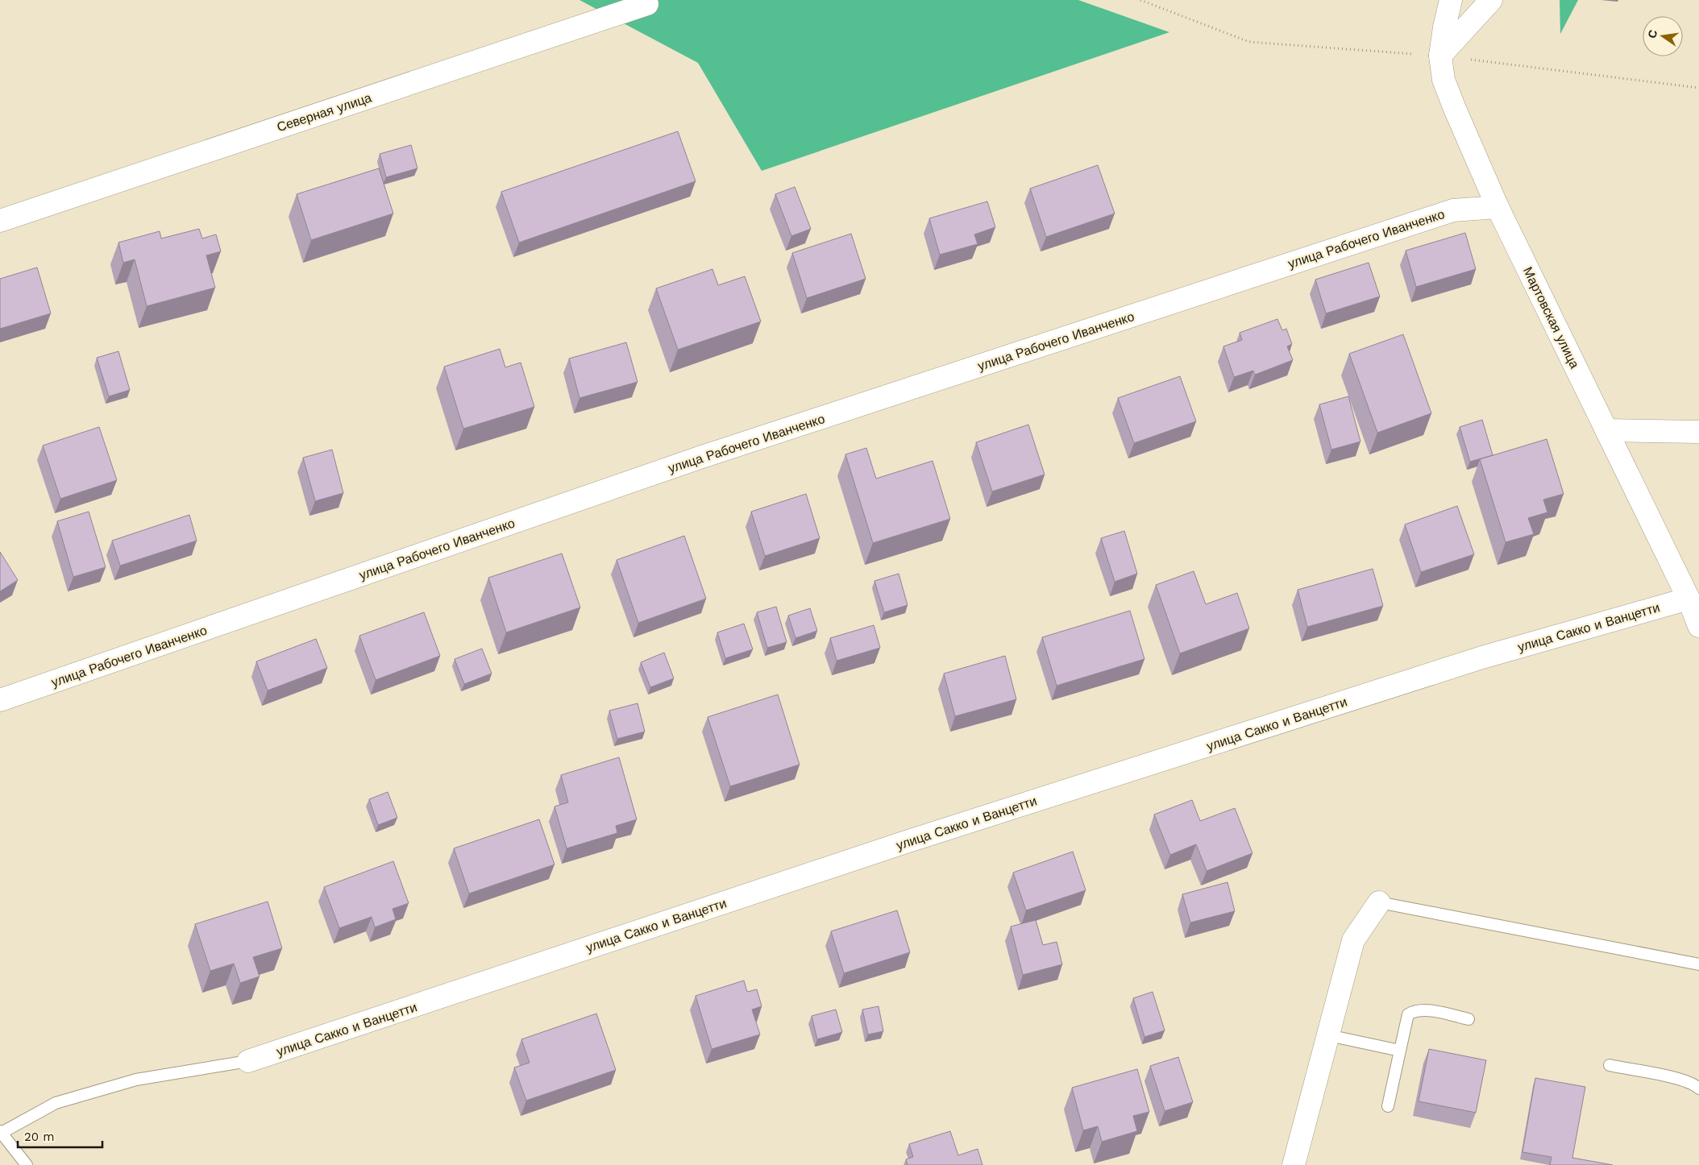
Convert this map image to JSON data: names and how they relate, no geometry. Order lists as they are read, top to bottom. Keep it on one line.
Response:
{"streets":{"street":["Северная улица","улица Рабочего Иванченко","Мартовская улица","улица Сакко и Ванцетти"]},"crossings":[["улица Рабочего Иванченко","Мартовская улица"],["Мартовская улица","улица Сакко и Ванцетти"]],"scale_bar":"20 m","north":"left"}
